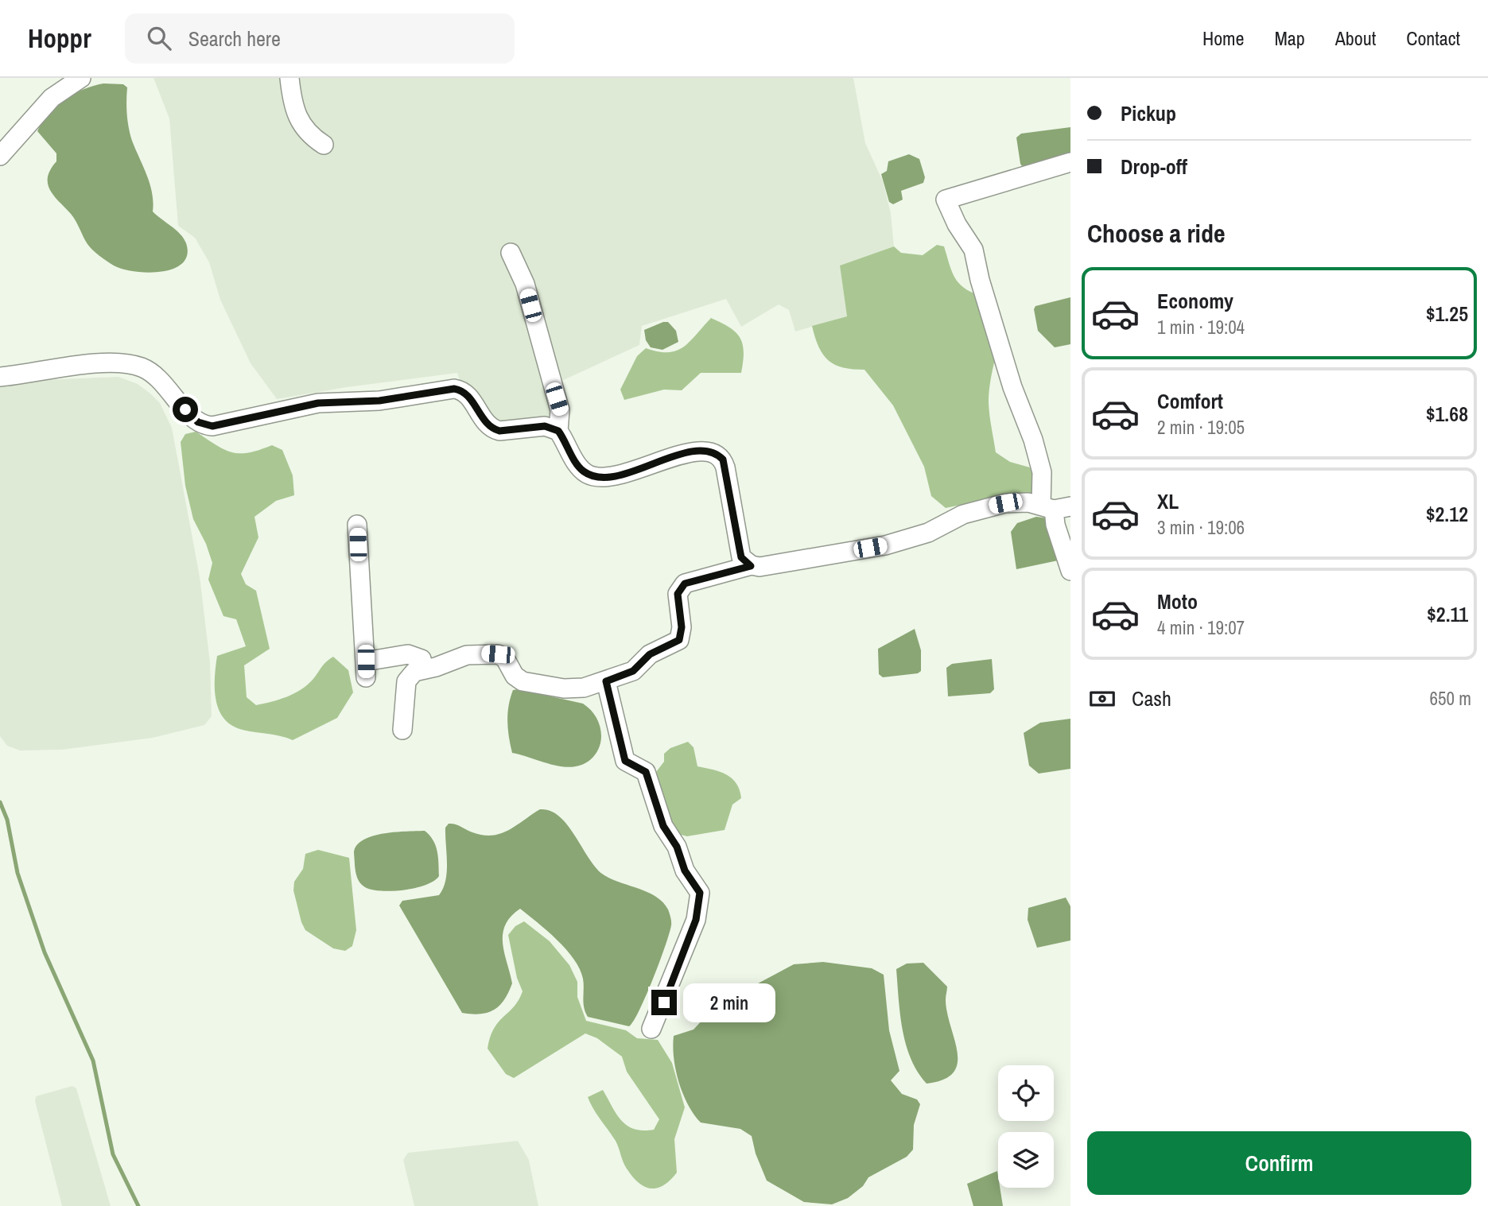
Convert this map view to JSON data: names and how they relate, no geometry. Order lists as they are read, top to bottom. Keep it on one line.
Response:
{"page":{"header":"Hoppr","search":"Search here","nav":["Home","Map","About","Contact"],"banner":["Pickup","Drop-off"],"heading":"Choose a ride","list":[{"name":"Economy","note":"1 min · 19:04","value":"$1.25"},{"name":"Comfort","note":"2 min · 19:05","value":"$1.68"},{"name":"XL","note":"3 min · 19:06","value":"$2.12"},{"name":"Moto","note":"4 min · 19:07","value":"$2.11"}],"pay":["Cash","650 m"],"bubble":"2 min","buttons":"Confirm"}}
